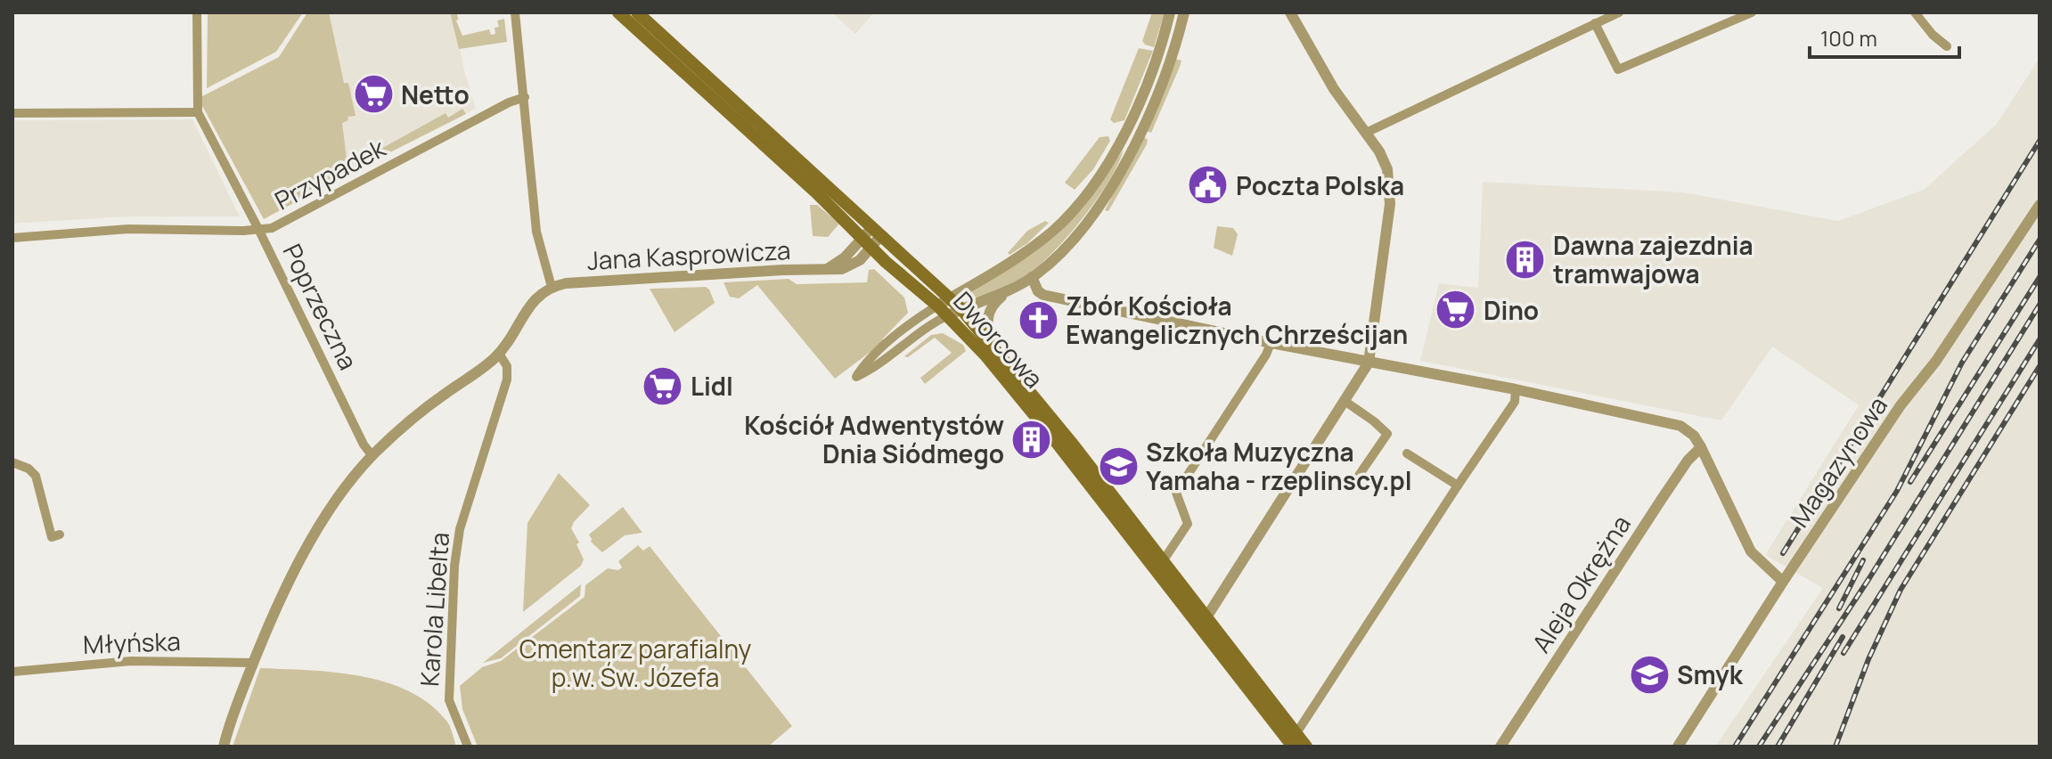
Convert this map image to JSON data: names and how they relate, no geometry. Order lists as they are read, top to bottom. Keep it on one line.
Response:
{"streets":{"main road":["Dworcowa"],"street":["Przypadek","Jana Kasprowicza","Poprzeczna","Magazynowa","Aleja Okrężna","Karola Libelta","Młyńska"]},"crossings":[["Przypadek","Poprzeczna"],["Jana Kasprowicza","Dworcowa"]],"parks":["Cmentarz parafialny p.w. Św. Józefa"],"places":{"supermarket":["Netto","Dino","Lidl"],"public building":["Poczta Polska"],"building":["Dawna zajezdnia tramwajowa","Kościół Adwentystów Dnia Siódmego"],"church":["Zbór Kościoła Ewangelicznych Chrześcijan"],"school or university":["Szkoła Muzyczna Yamaha - rzeplinscy.pl","Smyk"]},"scale_bar":"100 m"}
